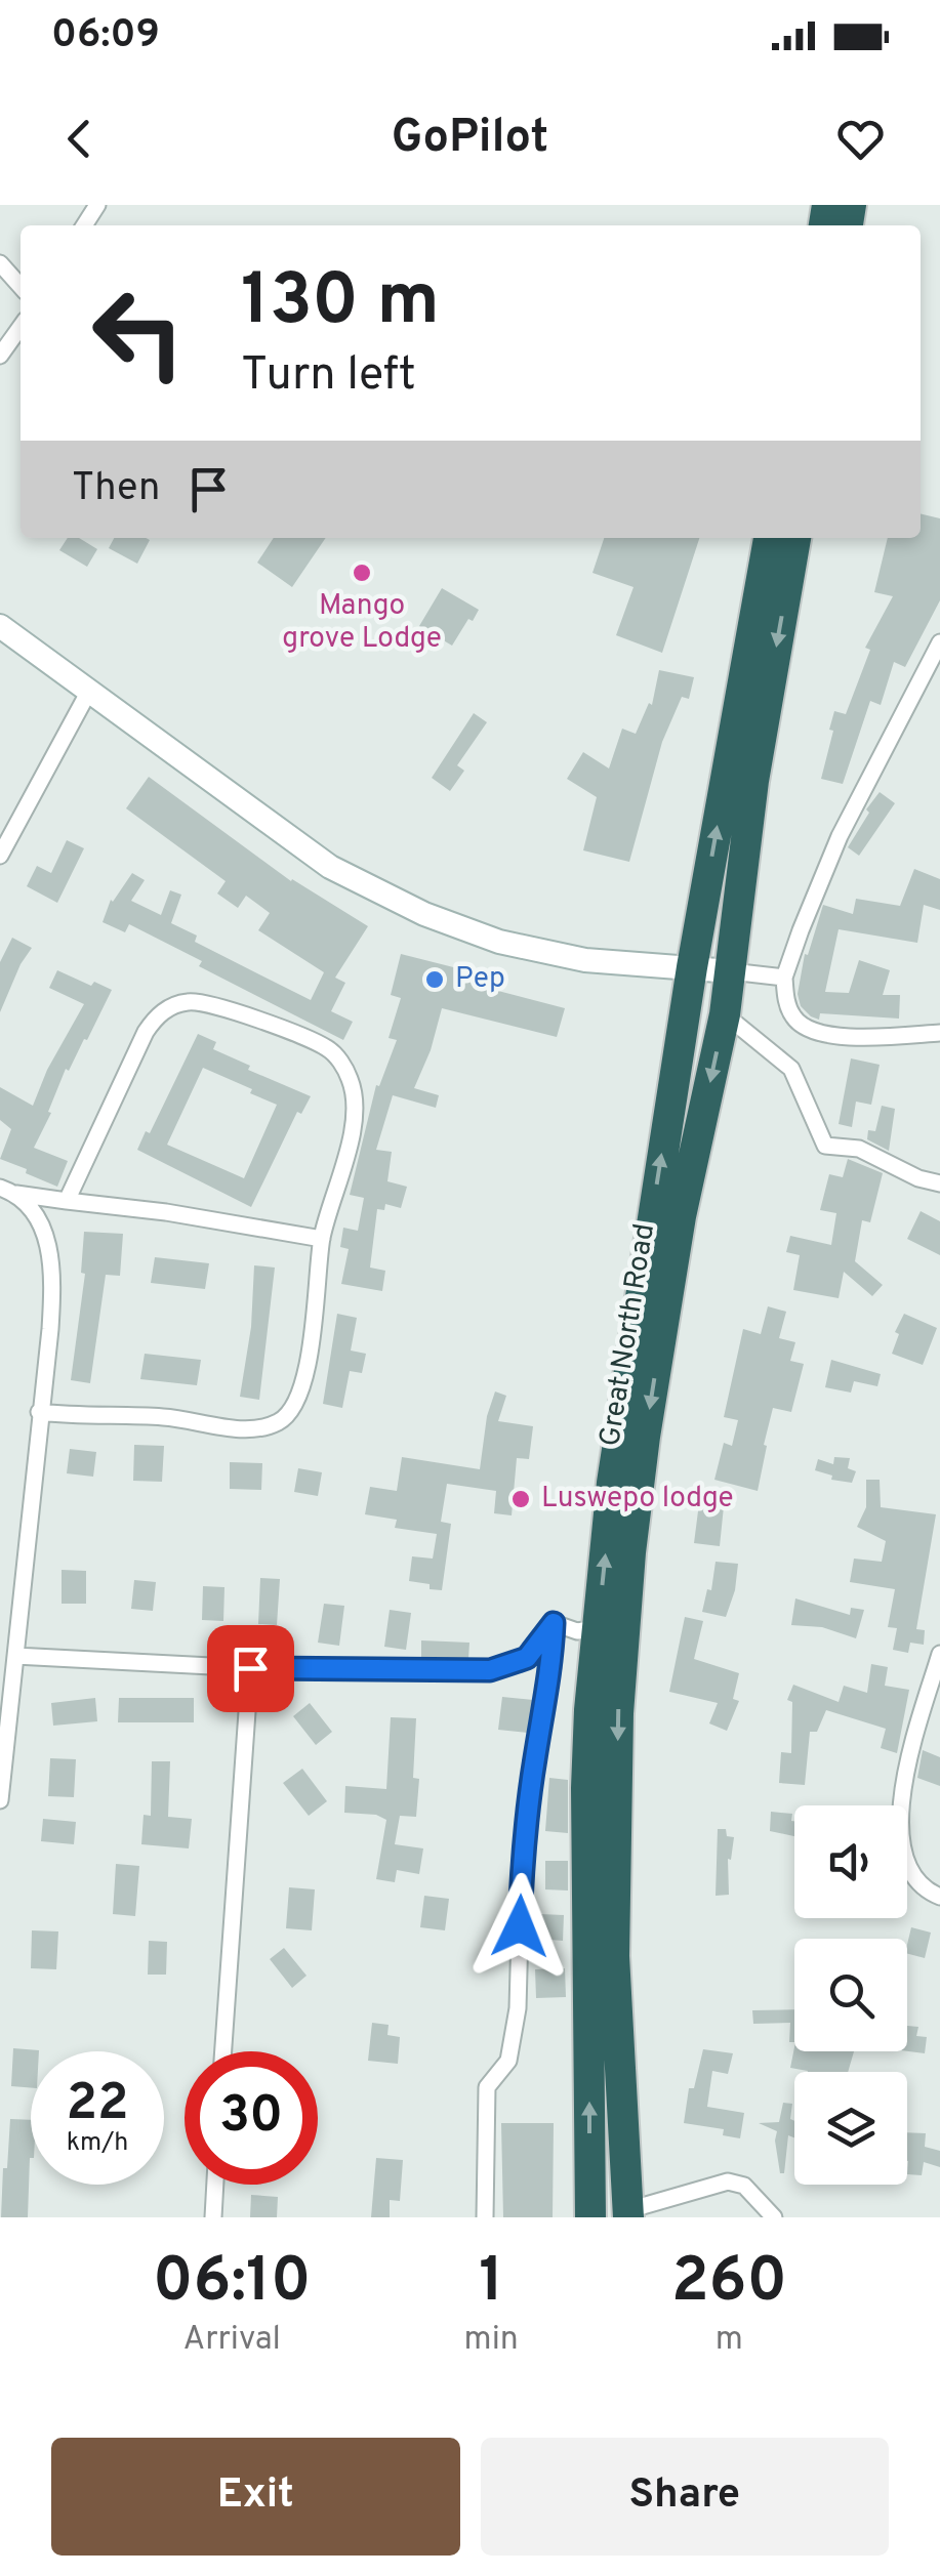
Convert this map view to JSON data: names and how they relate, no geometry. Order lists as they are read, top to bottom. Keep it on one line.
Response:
{"streets":{"highway":["Great North Road"]},"places":["Mango grove Lodge","Pep","Luswepo lodge"],"page":{"status":"06:09","header":"GoPilot","turn":["130 m","Turn left"],"then":"Then","speed":"22 km/h","limit":"30","eta":["06:10","Arrival","1","min","260","m"],"buttons":["Exit","Share"]}}
